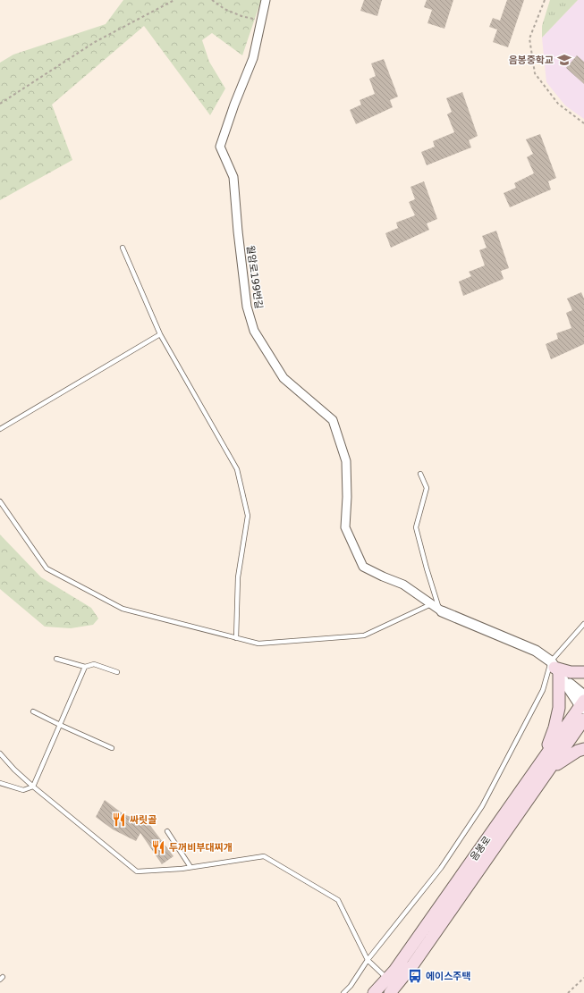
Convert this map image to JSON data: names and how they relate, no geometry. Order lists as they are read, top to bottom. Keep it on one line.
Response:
{"streets":{"main road":["음봉로"],"street":["월암로199번길"]},"places":{"school or university":["음봉중학교"],"restaurant":["싸릿골","두꺼비부대찌개"],"bus stop":["에이스주택"]}}
